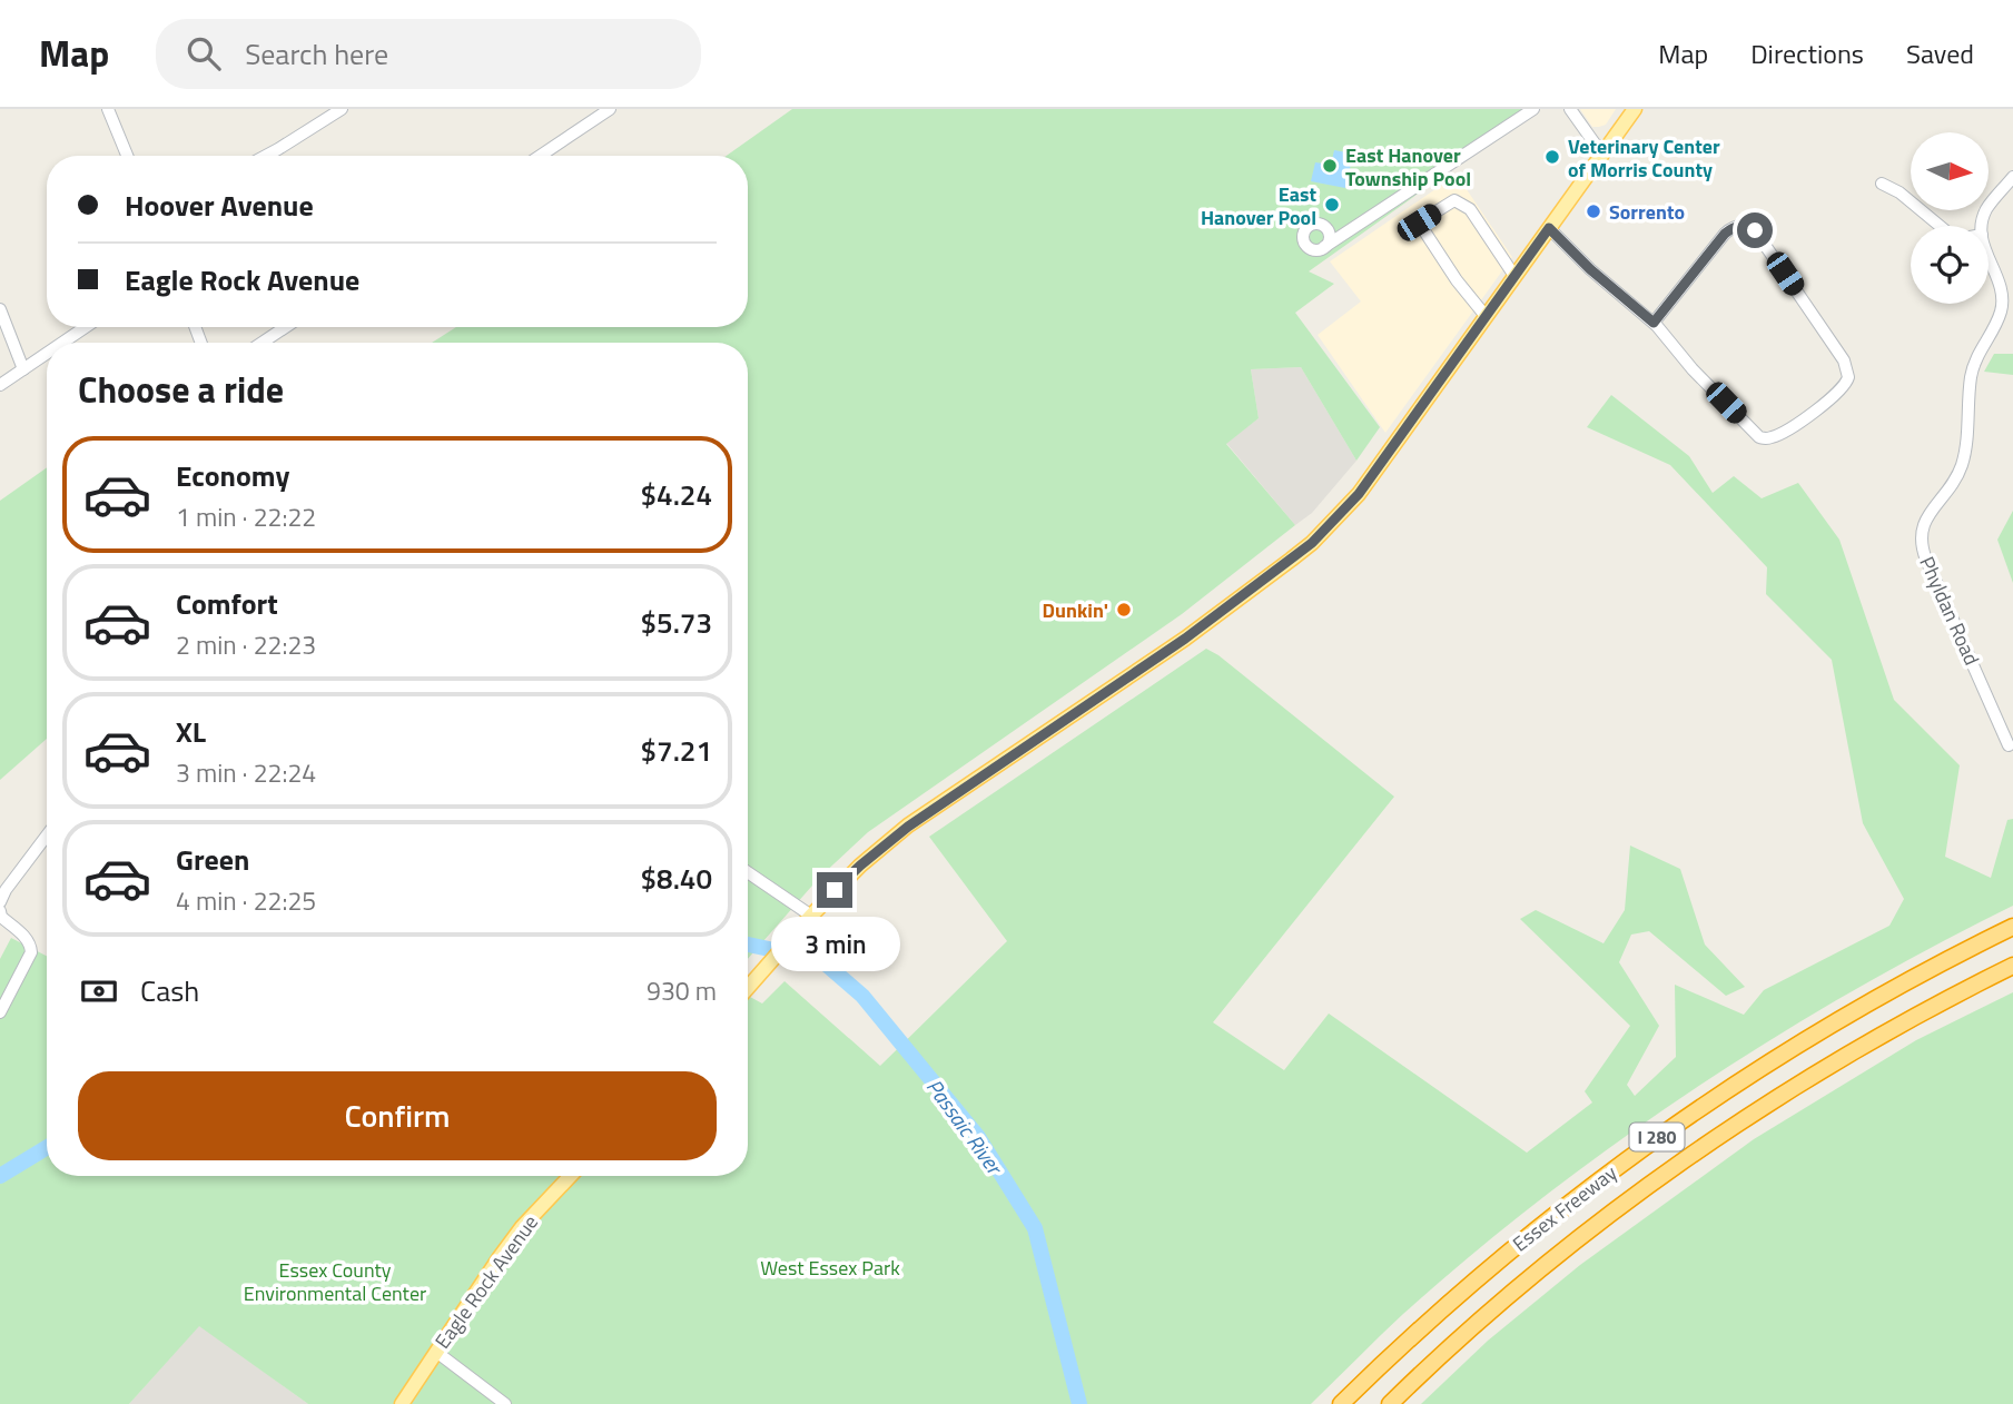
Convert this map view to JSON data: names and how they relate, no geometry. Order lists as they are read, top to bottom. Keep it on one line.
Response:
{"streets":{"highway":["I 280","Essex Freeway"],"main road":["Eagle Rock Avenue"],"street":["Phyldan Road"]},"water":["Passaic River"],"parks":["West Essex Park","Essex County Environmental Center"],"places":["Veterinary Center of Morris County","East Hanover Township Pool","East Hanover Pool","Sorrento","Dunkin'"],"north":"right","page":{"header":"Map","search":"Search here","nav":["Map","Directions","Saved"],"banner":["Hoover Avenue","Eagle Rock Avenue"],"heading":"Choose a ride","list":[{"name":"Economy","note":"1 min · 22:22","value":"$4.24"},{"name":"Comfort","note":"2 min · 22:23","value":"$5.73"},{"name":"XL","note":"3 min · 22:24","value":"$7.21"},{"name":"Green","note":"4 min · 22:25","value":"$8.40"}],"bubble":"3 min","pay":["Cash","930 m"],"buttons":"Confirm"}}
